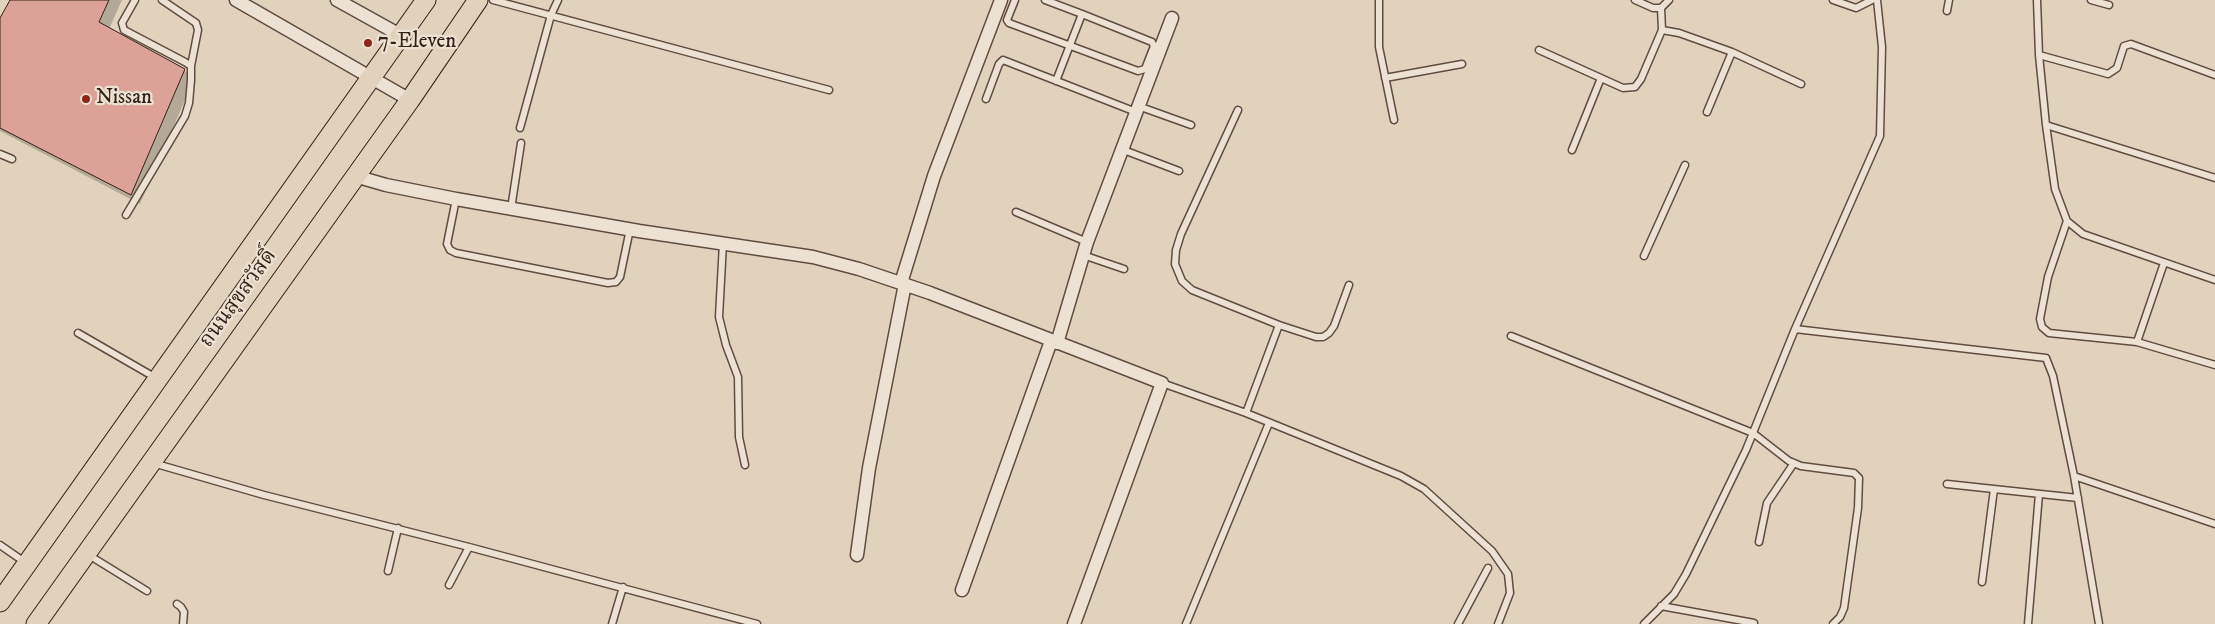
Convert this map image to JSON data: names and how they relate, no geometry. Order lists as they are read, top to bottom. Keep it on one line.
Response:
{"streets":{"main road":["ถนนสุขสวัสดิ์"]},"places":["7-Eleven","Nissan"]}
